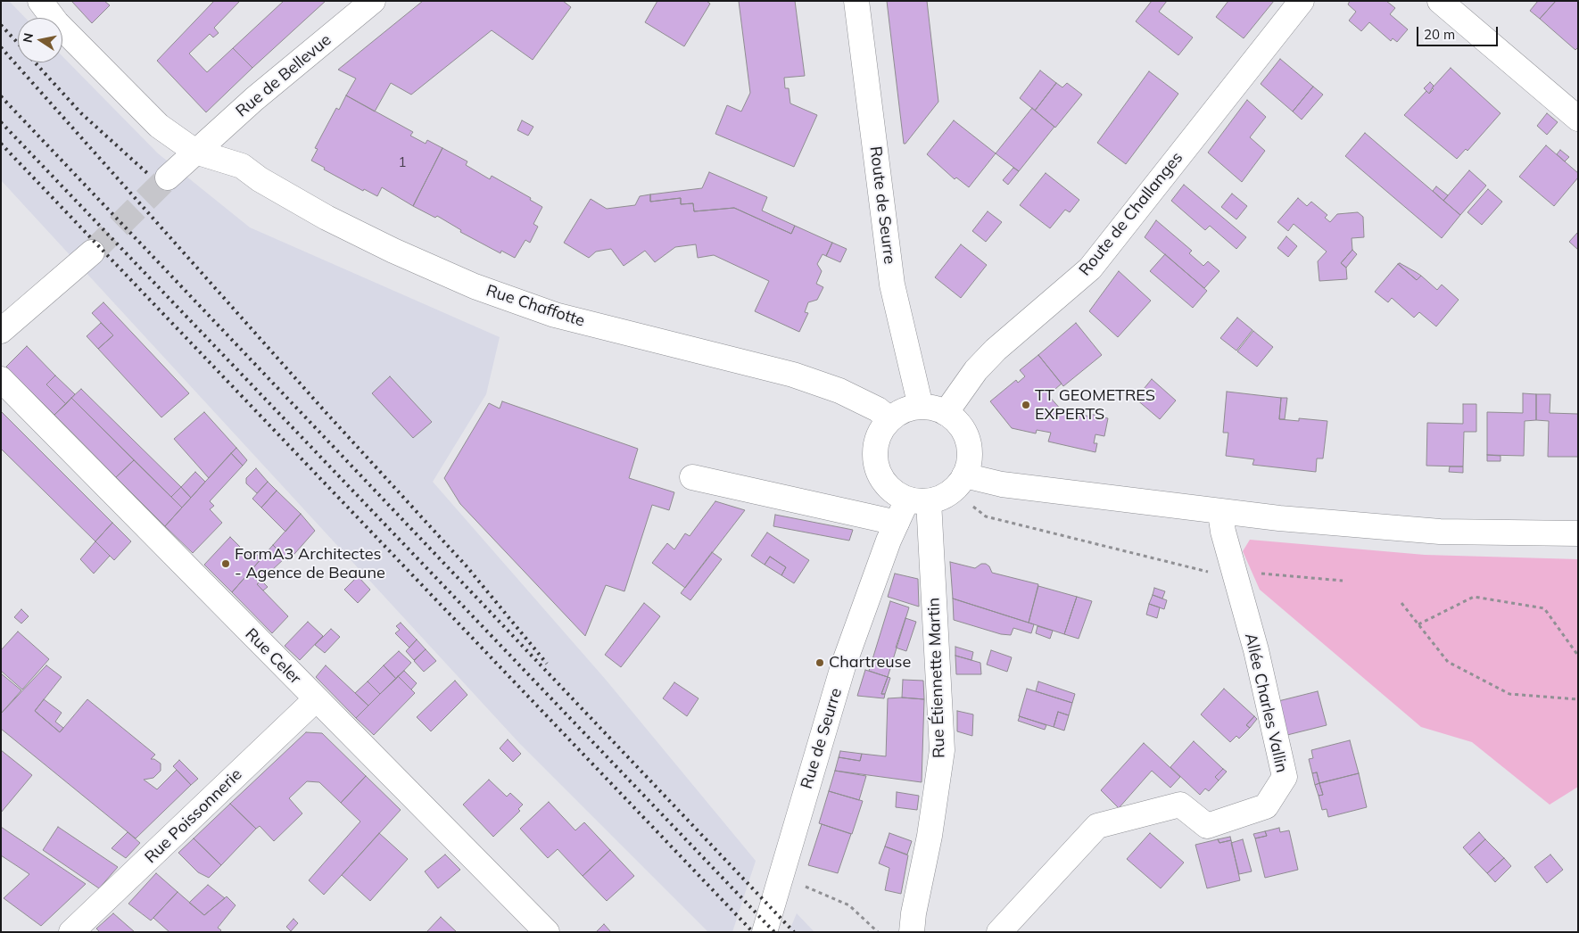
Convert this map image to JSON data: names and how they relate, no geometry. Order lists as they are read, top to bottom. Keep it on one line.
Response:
{"streets":{"street":["Rue de Bellevue","Route de Seurre","Route de Challanges","Rue Chaffotte","Rue Celer","Rue Étiennette Martin","Allée Charles Vallin","Rue de Seurre","Rue Poissonnerie"]},"crossings":[["Rue de Bellevue","Rue Chaffotte"],["Route de Seurre","Route de Challanges"],["Route de Seurre","Rue Chaffotte"],["Route de Seurre","Rue Étiennette Martin"],["Route de Seurre","Rue de Seurre"],["Route de Challanges","Rue Chaffotte"],["Route de Challanges","Rue Étiennette Martin"],["Route de Challanges","Rue de Seurre"],["Rue Chaffotte","Rue Étiennette Martin"],["Rue Chaffotte","Rue de Seurre"],["Rue Celer","Rue Poissonnerie"],["Rue Étiennette Martin","Rue de Seurre"]],"places":["TT GEOMETRES EXPERTS","FormA3 Architectes - Agence de Beaune","Chartreuse"],"house_numbers":["1"],"scale_bar":"20 m","north":"left"}
